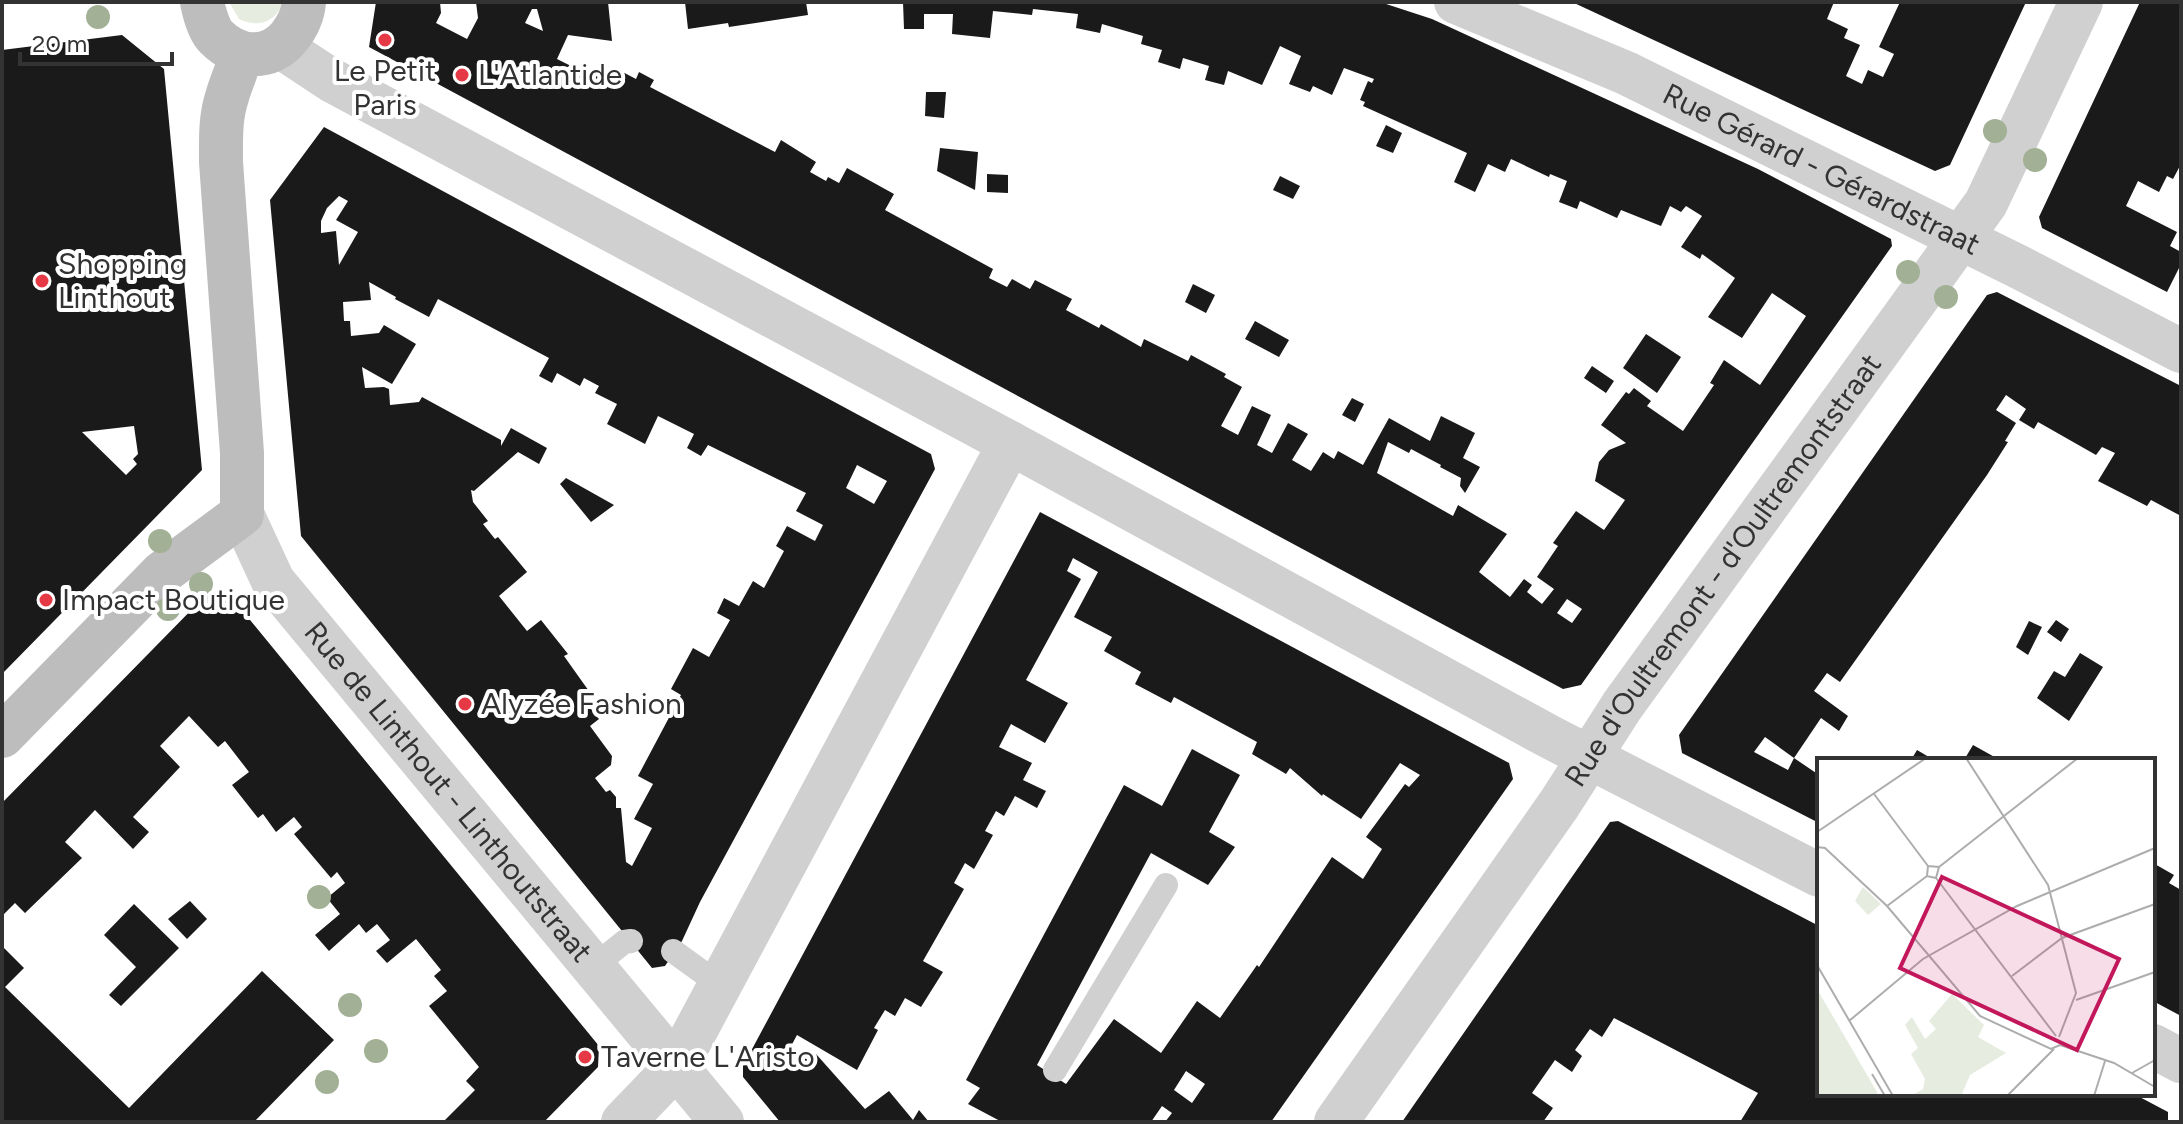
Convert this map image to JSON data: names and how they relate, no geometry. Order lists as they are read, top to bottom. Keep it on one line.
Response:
{"streets":{"street":["Rue Gérard - Gérardstraat","Rue d'Oultremont - d'Oultremontstraat","Rue de Linthout - Linthoutstraat"]},"crossings":[["Rue Gérard - Gérardstraat","Rue d'Oultremont - d'Oultremontstraat"]],"places":["Le Petit Paris","L'Atlantide","Shopping Linthout","Impact Boutique","Alyzée Fashion","Taverne L'Aristo"],"scale_bar":"20 m"}
